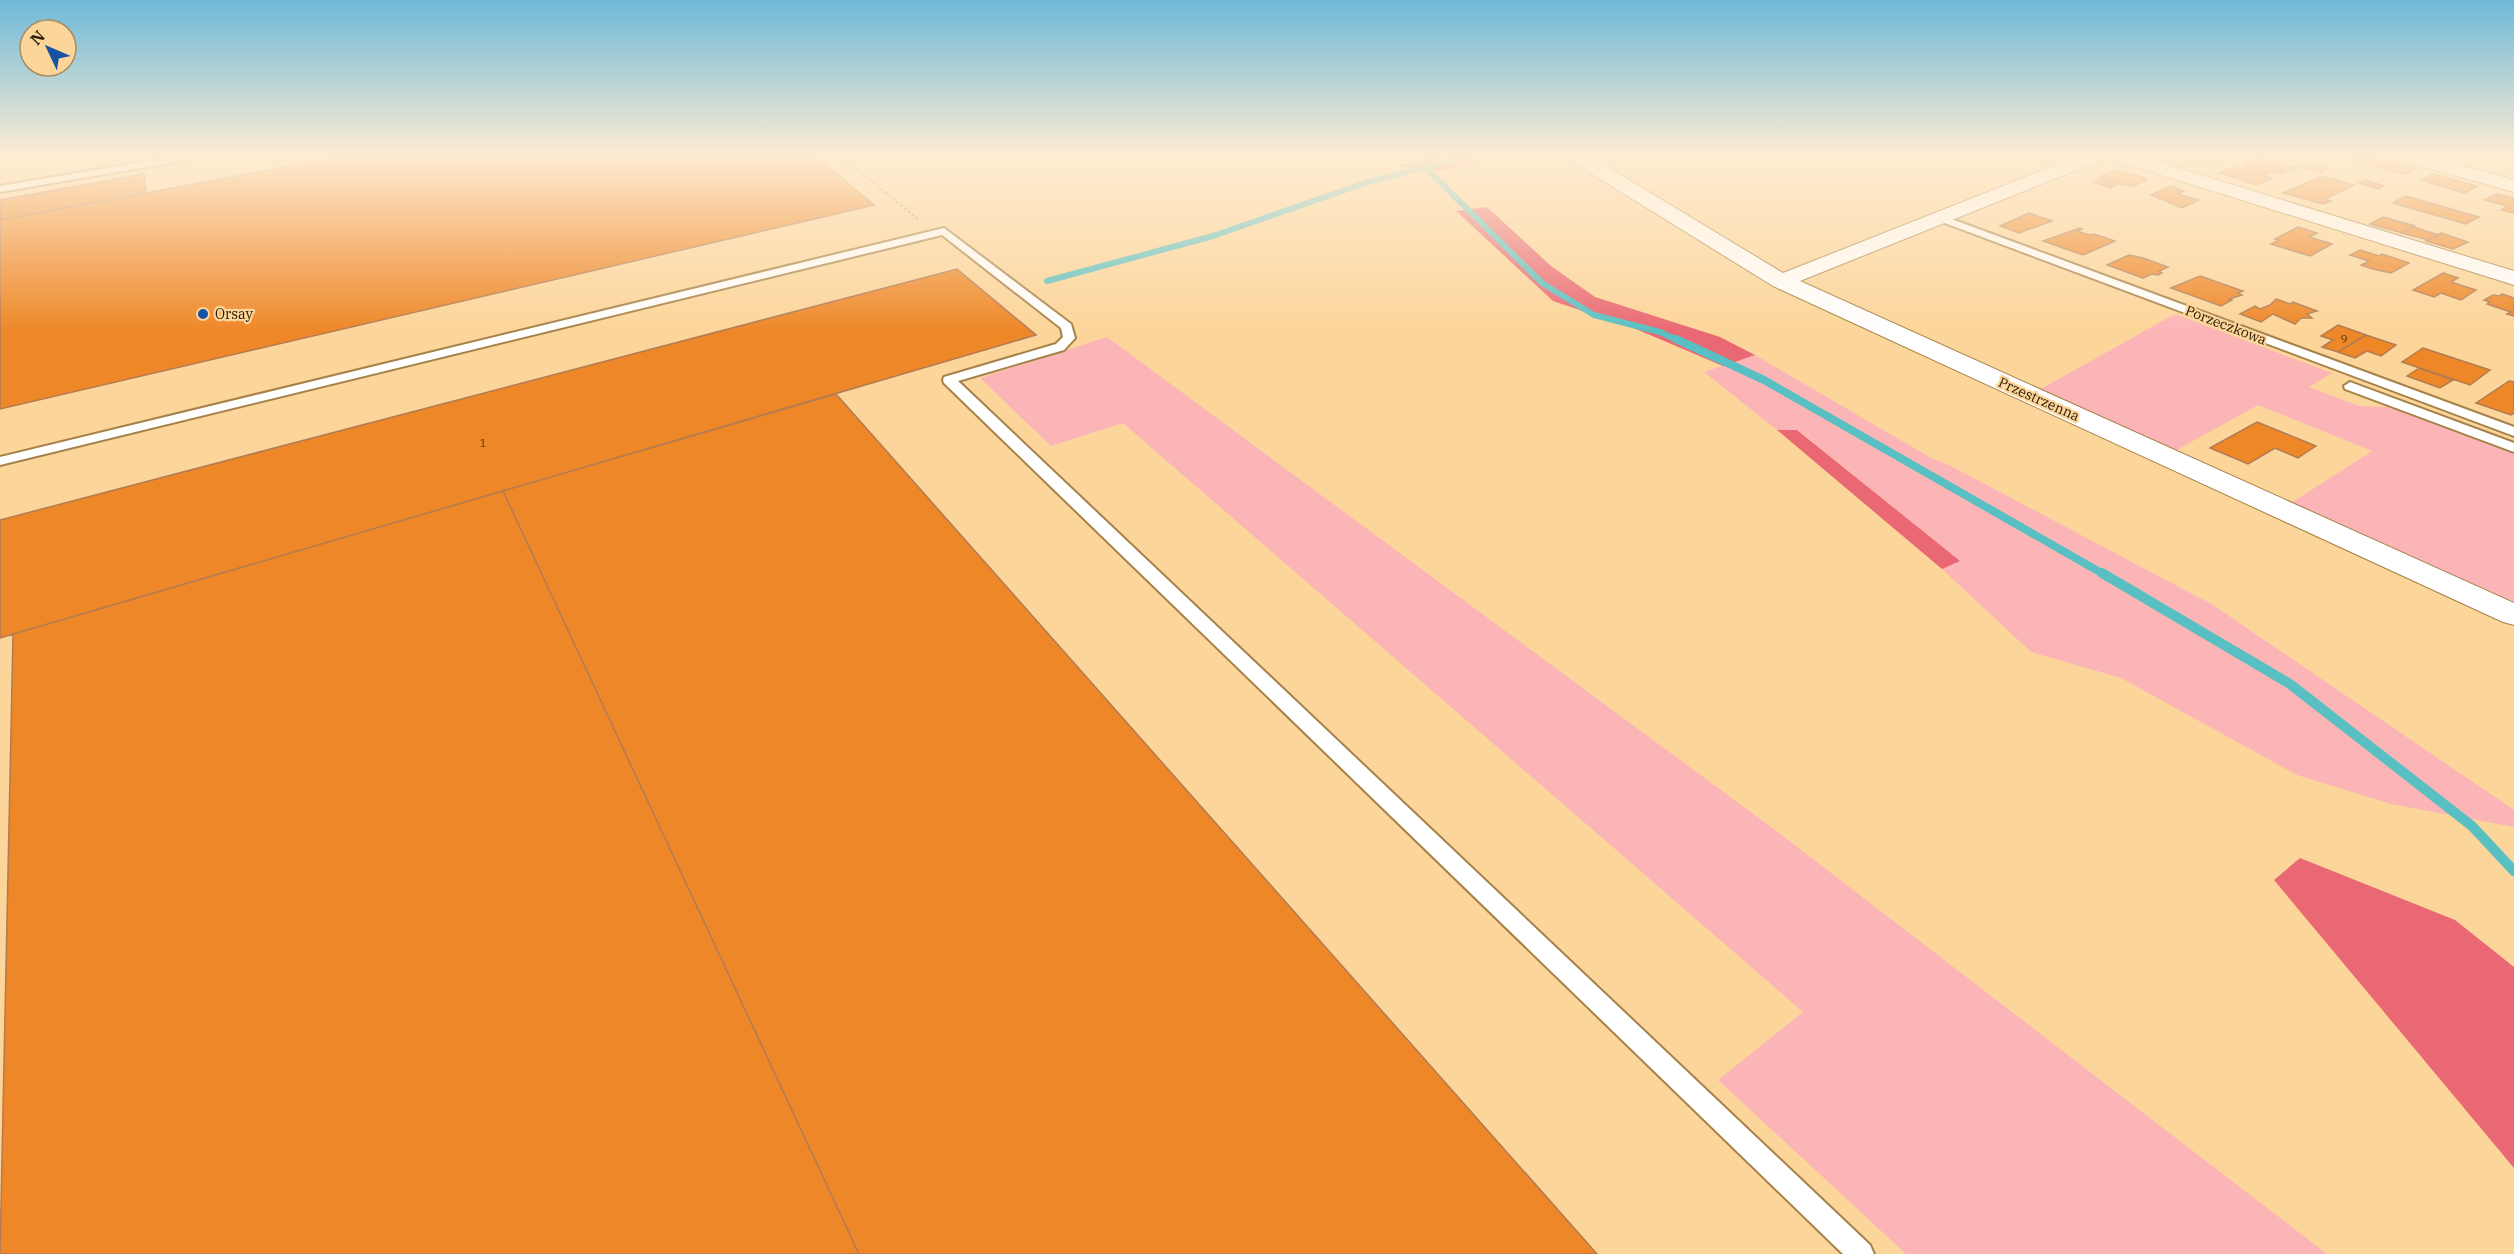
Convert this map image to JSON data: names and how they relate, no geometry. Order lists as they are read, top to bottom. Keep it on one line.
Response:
{"streets":{"street":["Przestrzenna"],"lane":["Porzeczkowa"]},"places":["Orsay"],"house_numbers":["9","1"],"north":"top left"}
